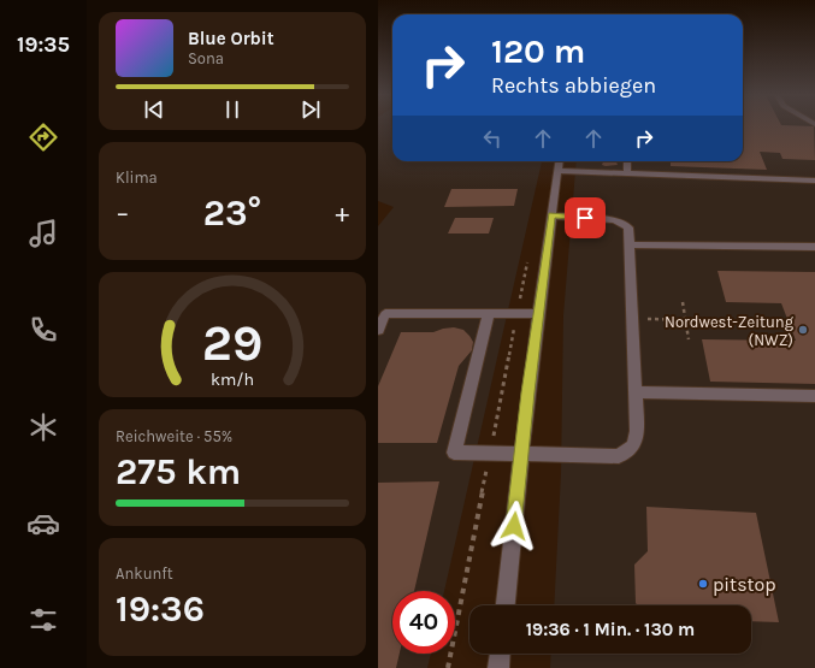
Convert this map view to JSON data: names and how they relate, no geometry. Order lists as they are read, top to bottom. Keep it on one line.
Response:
{"places":["Nordwest-Zeitung (NWZ)","pitstop"],"page":{"tabs":"19:35","turn":["120 m","Rechts abbiegen"],"song":["Blue Orbit","Sona"],"tile":["Klima",["Reichweite · 55%","275 km"],["Ankunft","19:36"]],"heat":["−","23°","+"],"limit":"40","trip":"19:36 · 1 Min. · 130 m","gauge":["29","km/h"]}}
